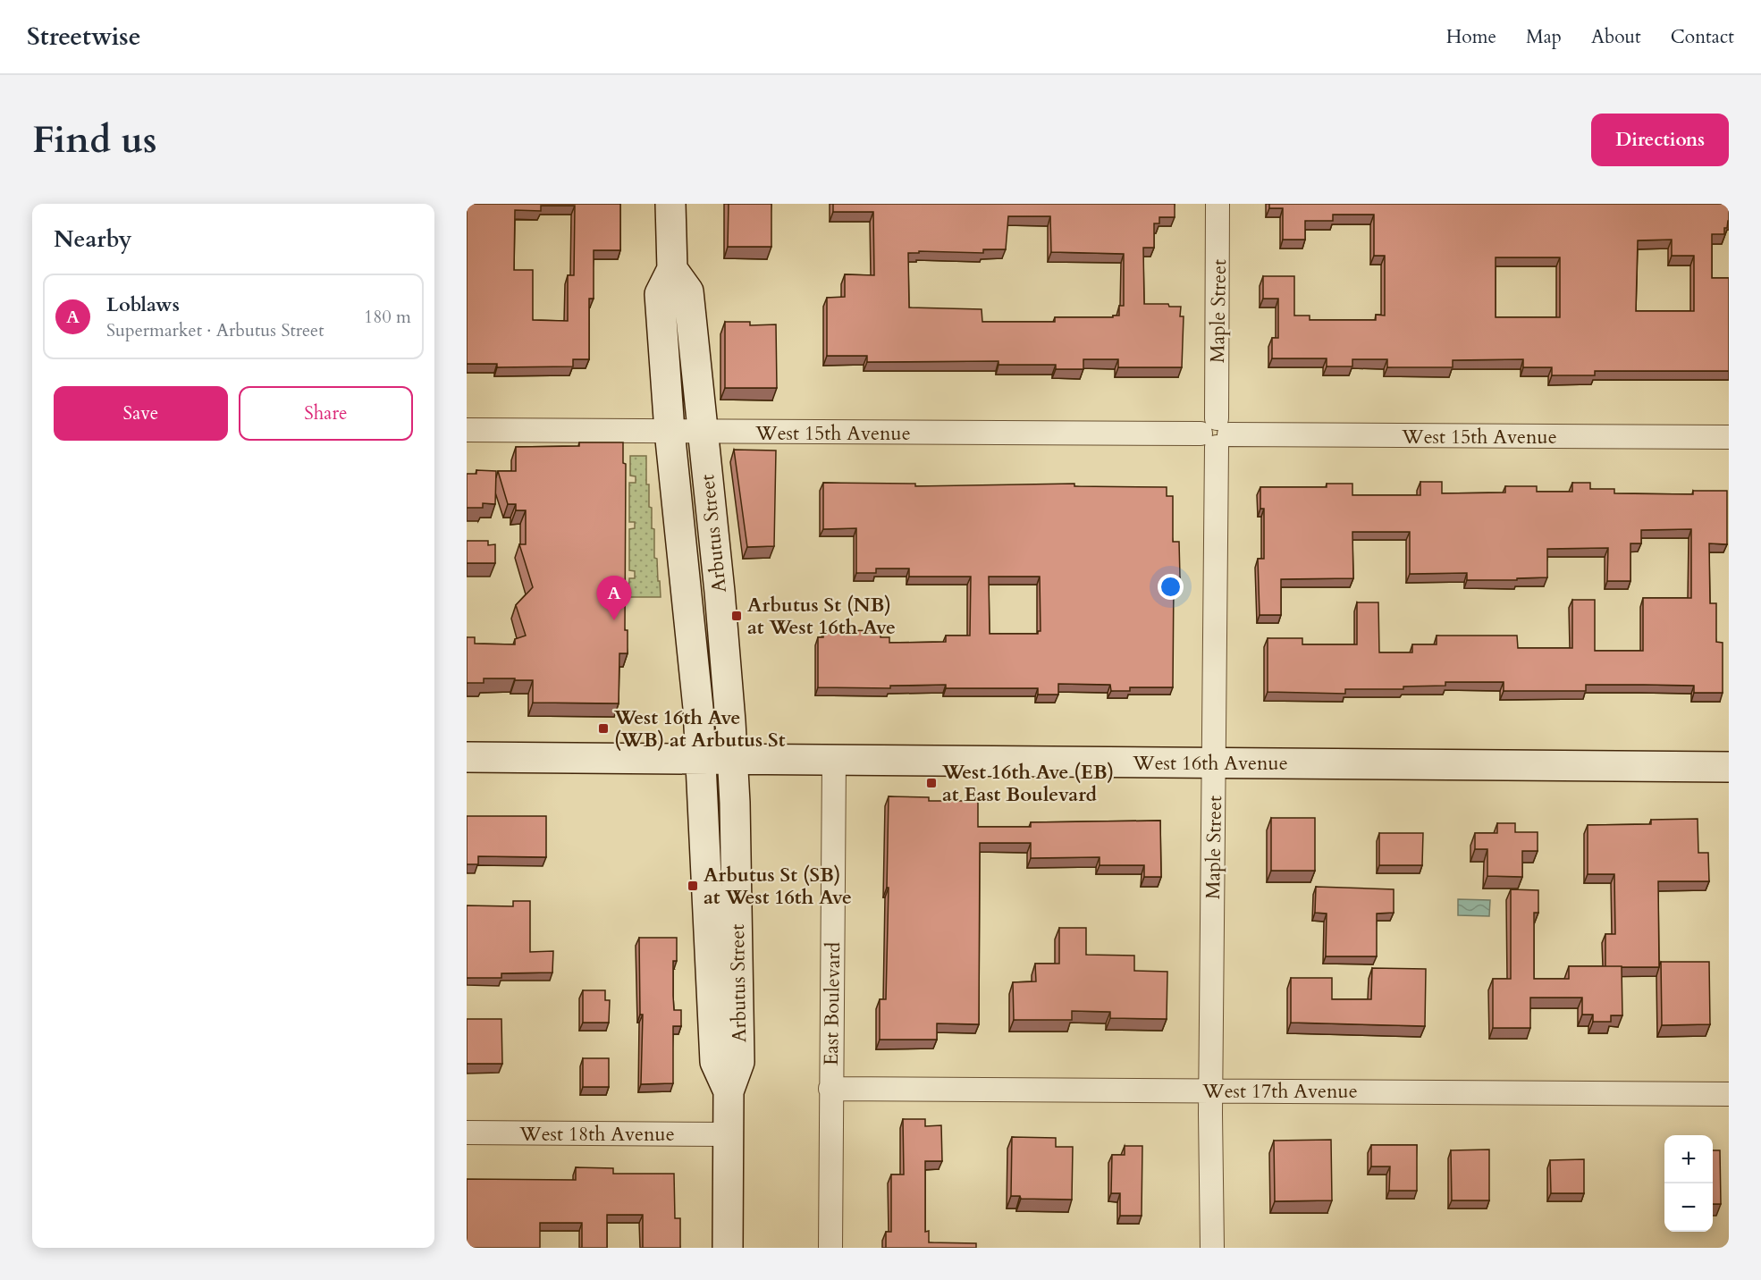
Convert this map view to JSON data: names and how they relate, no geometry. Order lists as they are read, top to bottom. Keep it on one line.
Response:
{"streets":{"main road":["Arbutus Street","West 16th Avenue"],"street":["Maple Street","West 15th Avenue","East Boulevard","West 17th Avenue","West 18th Avenue"]},"crossings":[["Maple Street","West 15th Avenue"],["Maple Street","West 16th Avenue"],["Maple Street","West 17th Avenue"],["West 15th Avenue","Arbutus Street"],["Arbutus Street","West 16th Avenue"],["Arbutus Street","West 18th Avenue"],["West 16th Avenue","East Boulevard"],["East Boulevard","West 17th Avenue"]],"places":{"transit":["Arbutus St (NB) at West 16th Ave","West 16th Ave (WB) at Arbutus St","West 16th Ave (EB) at East Boulevard","Arbutus St (SB) at West 16th Ave"]},"page":{"header":"Streetwise","nav":["Home","Map","About","Contact"],"buttons":["Directions",["Save","Share"]],"title":"Find us","heading":"Nearby","list":[{"mark":"A","name":"Loblaws","note":"Supermarket · Arbutus Street","value":"180 m"}],"pins":"A","map_buttons":["+","−"]}}
